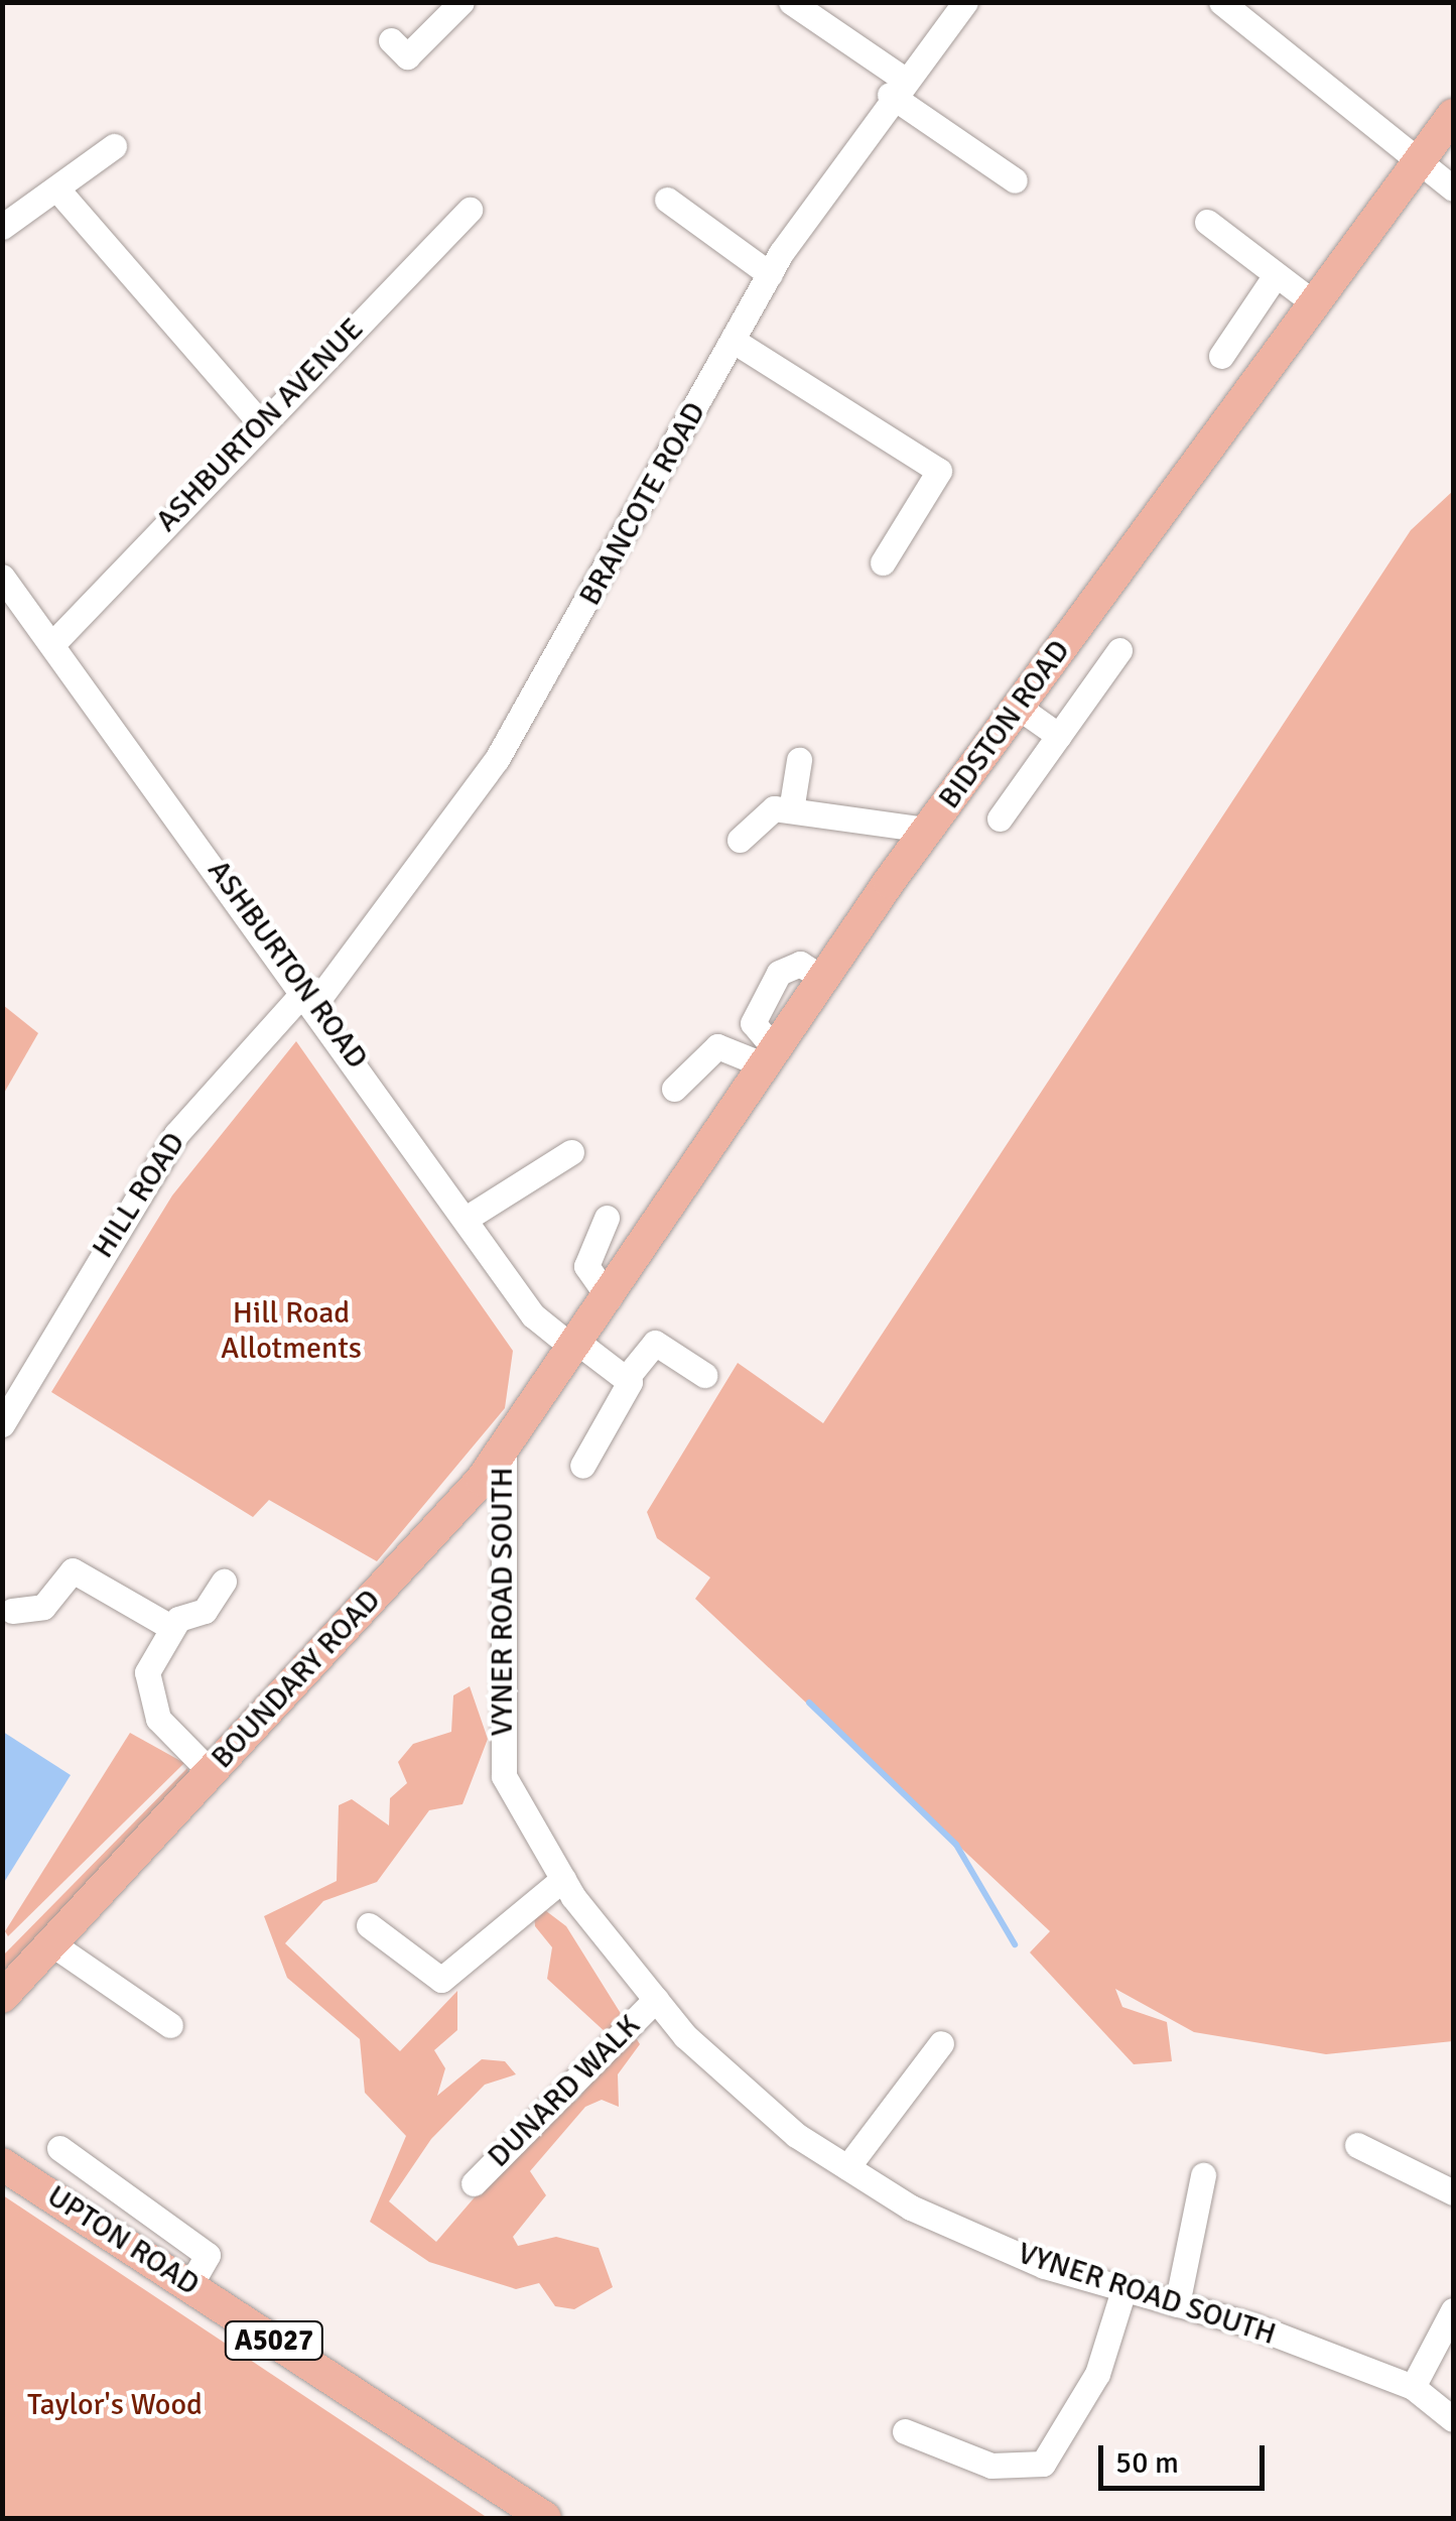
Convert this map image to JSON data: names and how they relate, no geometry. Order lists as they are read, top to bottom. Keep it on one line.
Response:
{"streets":{"main road":["BIDSTON ROAD","BOUNDARY ROAD","UPTON ROAD","A5027"],"street":["ASHBURTON AVENUE","BRANCOTE ROAD","ASHBURTON ROAD","HILL ROAD","VYNER ROAD SOUTH","DUNARD WALK"]},"crossings":[["ASHBURTON AVENUE","ASHBURTON ROAD"],["BRANCOTE ROAD","ASHBURTON ROAD"],["BRANCOTE ROAD","HILL ROAD"],["BIDSTON ROAD","ASHBURTON ROAD"],["BIDSTON ROAD","BOUNDARY ROAD"],["ASHBURTON ROAD","HILL ROAD"],["ASHBURTON ROAD","BOUNDARY ROAD"],["VYNER ROAD SOUTH","BOUNDARY ROAD"],["VYNER ROAD SOUTH","DUNARD WALK"]],"parks":["Hill Road Allotments","Taylor's Wood"],"scale_bar":"50 m"}
